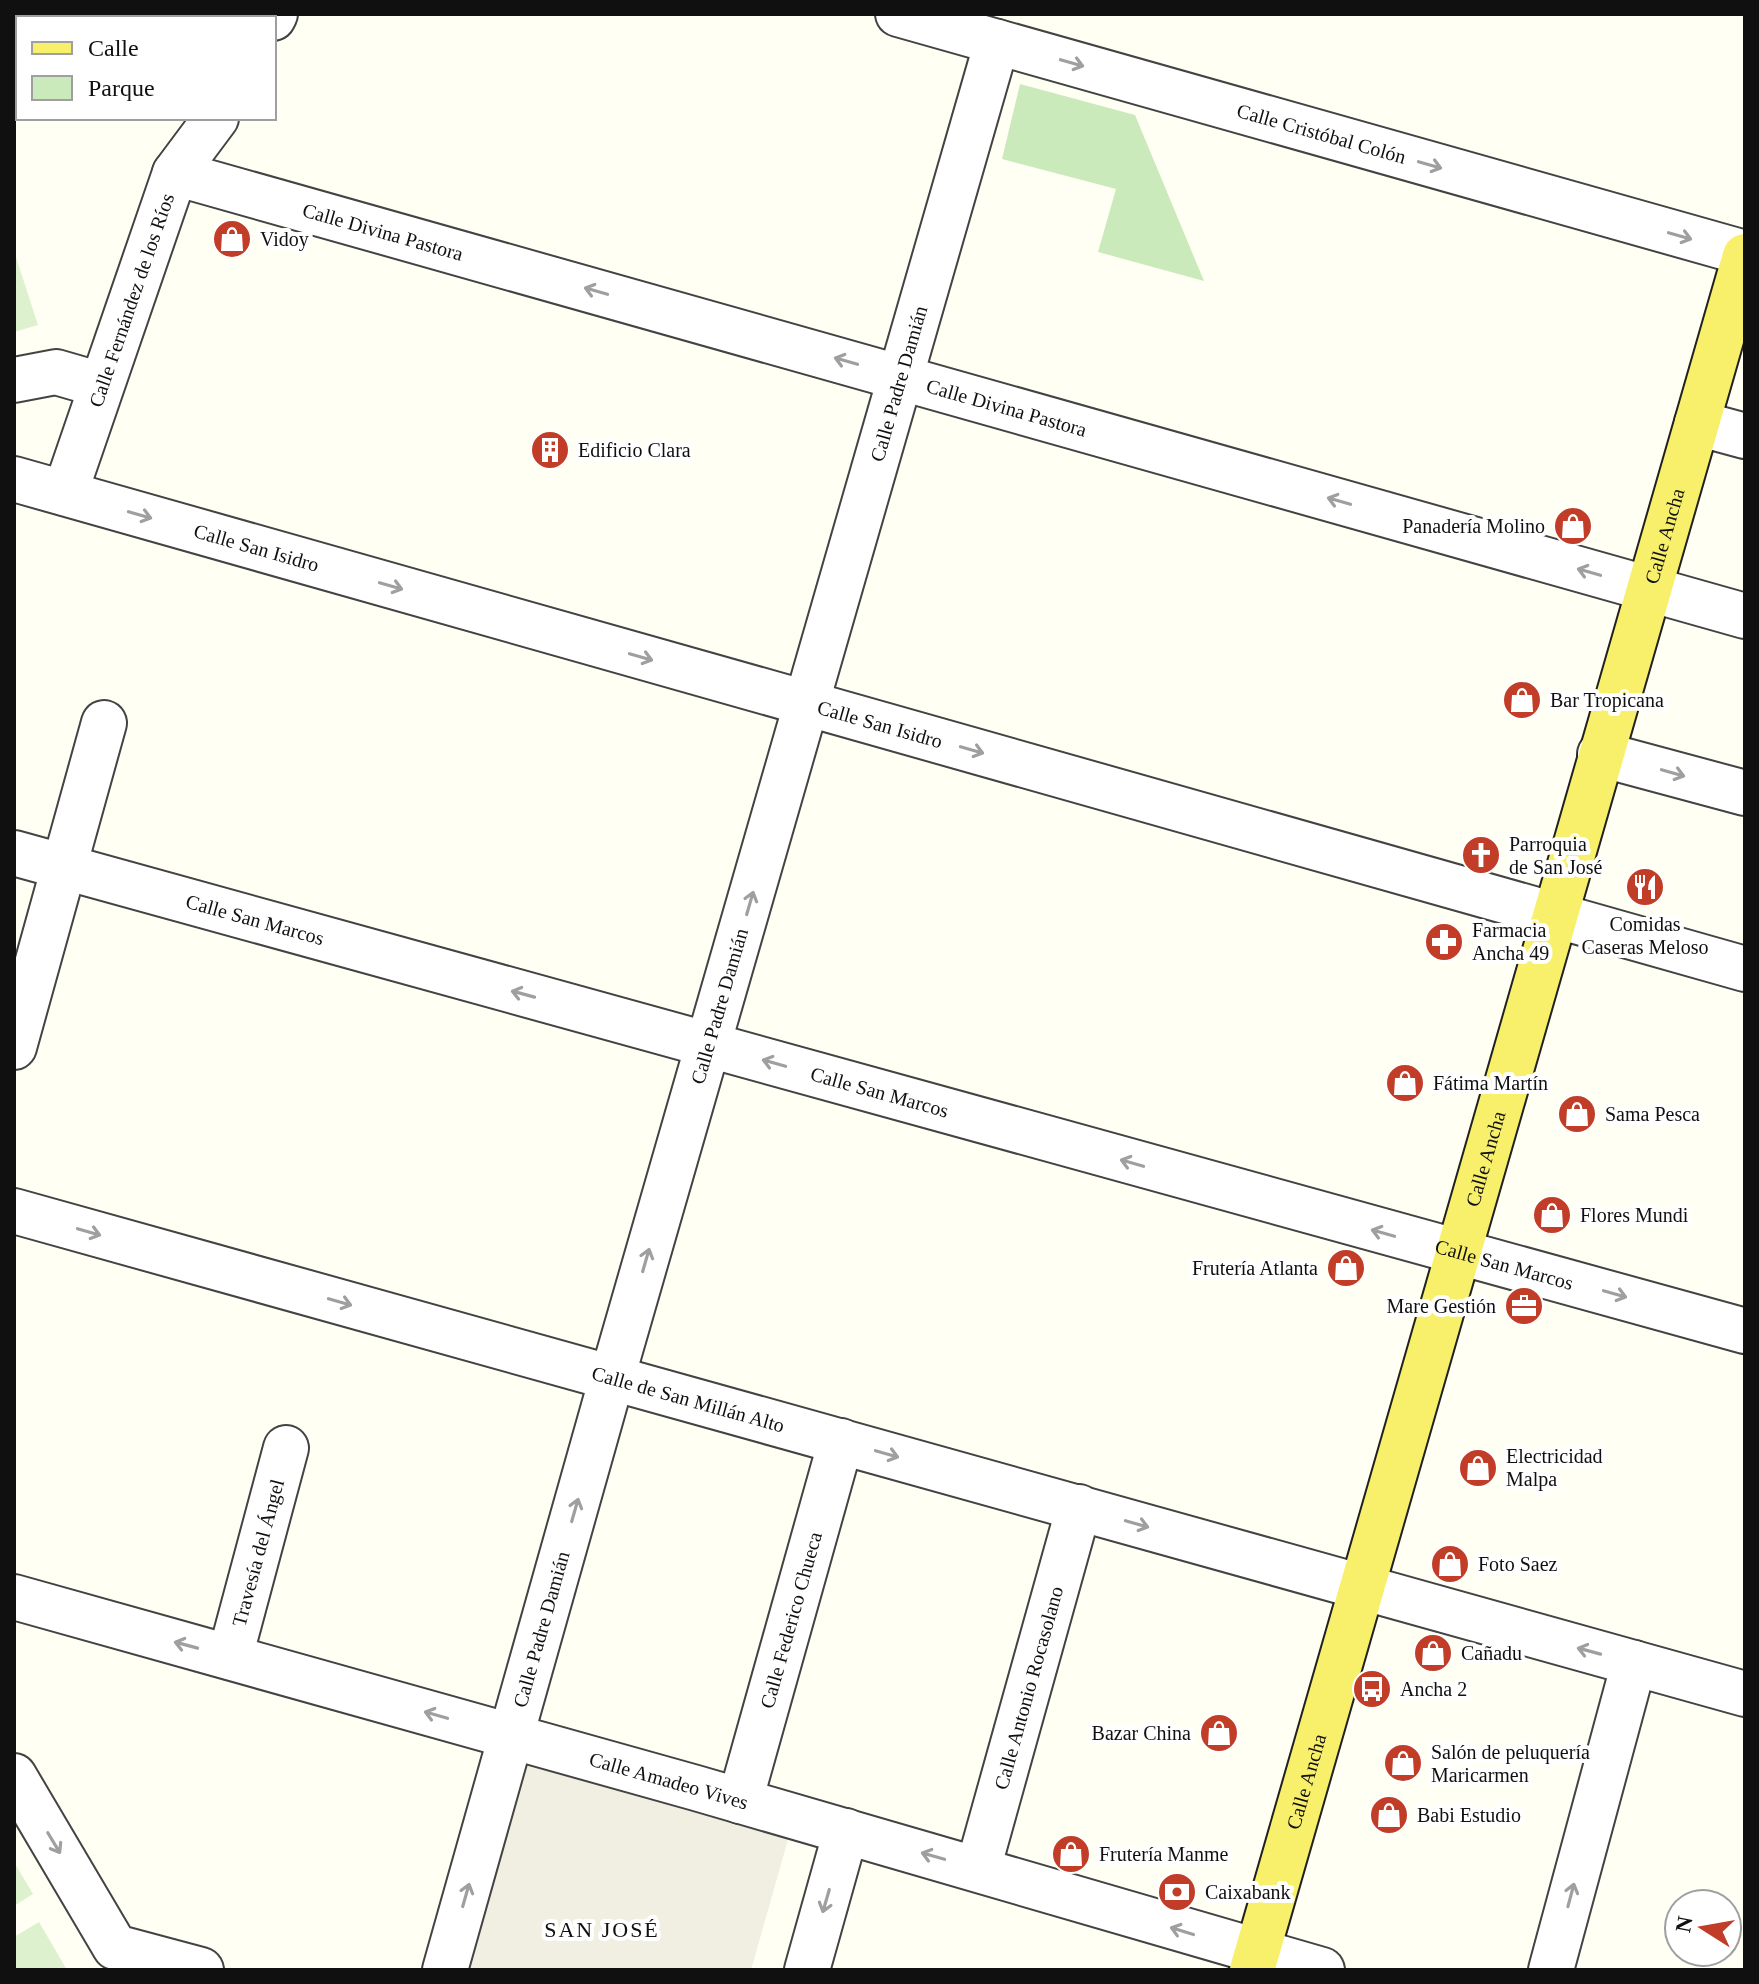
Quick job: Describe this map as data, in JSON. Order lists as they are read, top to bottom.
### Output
{
  "streets": {
    "main road": ["Calle Ancha"],
    "street": [
      "Calle Cristóbal Colón",
      "Calle Divina Pastora",
      "Calle Fernández de los Ríos",
      "Calle Padre Damián",
      "Calle San Isidro",
      "Calle San Marcos",
      "Calle de San Millán Alto",
      "Travesía del Ángel",
      "Calle Federico Chueca",
      "Calle Antonio Rocasolano",
      "Calle Amadeo Vives"
    ]
  },
  "crossings": [
    ["Calle Cristóbal Colón", "Calle Padre Damián"],
    ["Calle Cristóbal Colón", "Calle Ancha"],
    ["Calle Divina Pastora", "Calle Fernández de los Ríos"],
    ["Calle Divina Pastora", "Calle Padre Damián"],
    ["Calle Divina Pastora", "Calle Ancha"],
    ["Calle Fernández de los Ríos", "Calle San Isidro"],
    ["Calle Padre Damián", "Calle San Isidro"],
    ["Calle Padre Damián", "Calle San Marcos"],
    ["Calle Padre Damián", "Calle de San Millán Alto"],
    ["Calle Padre Damián", "Calle Amadeo Vives"],
    ["Calle Ancha", "Calle San Isidro"],
    ["Calle Ancha", "Calle San Marcos"],
    ["Calle Ancha", "Calle de San Millán Alto"],
    ["Calle Ancha", "Calle Amadeo Vives"],
    ["Calle de San Millán Alto", "Calle Federico Chueca"],
    ["Calle de San Millán Alto", "Calle Antonio Rocasolano"],
    ["Travesía del Ángel", "Calle Amadeo Vives"],
    ["Calle Federico Chueca", "Calle Amadeo Vives"],
    ["Calle Antonio Rocasolano", "Calle Amadeo Vives"]
  ],
  "one_way": [
    "Calle Cristóbal Colón",
    "Calle Divina Pastora",
    "Calle Padre Damián",
    "Calle San Isidro",
    "Calle Amadeo Vives"
  ],
  "districts": ["SAN JOSÉ"],
  "places": {
    "shop": [
      "Vidoy",
      "Panadería Molino",
      "Bar Tropicana",
      "Fátima Martín",
      "Sama Pesca",
      "Flores Mundi",
      "Frutería Atlanta",
      "Electricidad Malpa",
      "Foto Saez",
      "Cañadu",
      "Bazar China",
      "Salón de peluquería Maricarmen",
      "Babi Estudio",
      "Frutería Manme"
    ],
    "building": ["Edificio Clara"],
    "church": ["Parroquia de San José"],
    "restaurant": ["Comidas Caseras Meloso"],
    "pharmacy": ["Farmacia Ancha 49"],
    "office": ["Mare Gestión"],
    "bus stop": ["Ancha 2"],
    "bank": ["Caixabank"]
  },
  "legend": ["Calle", "Parque"],
  "north": "left"
}
